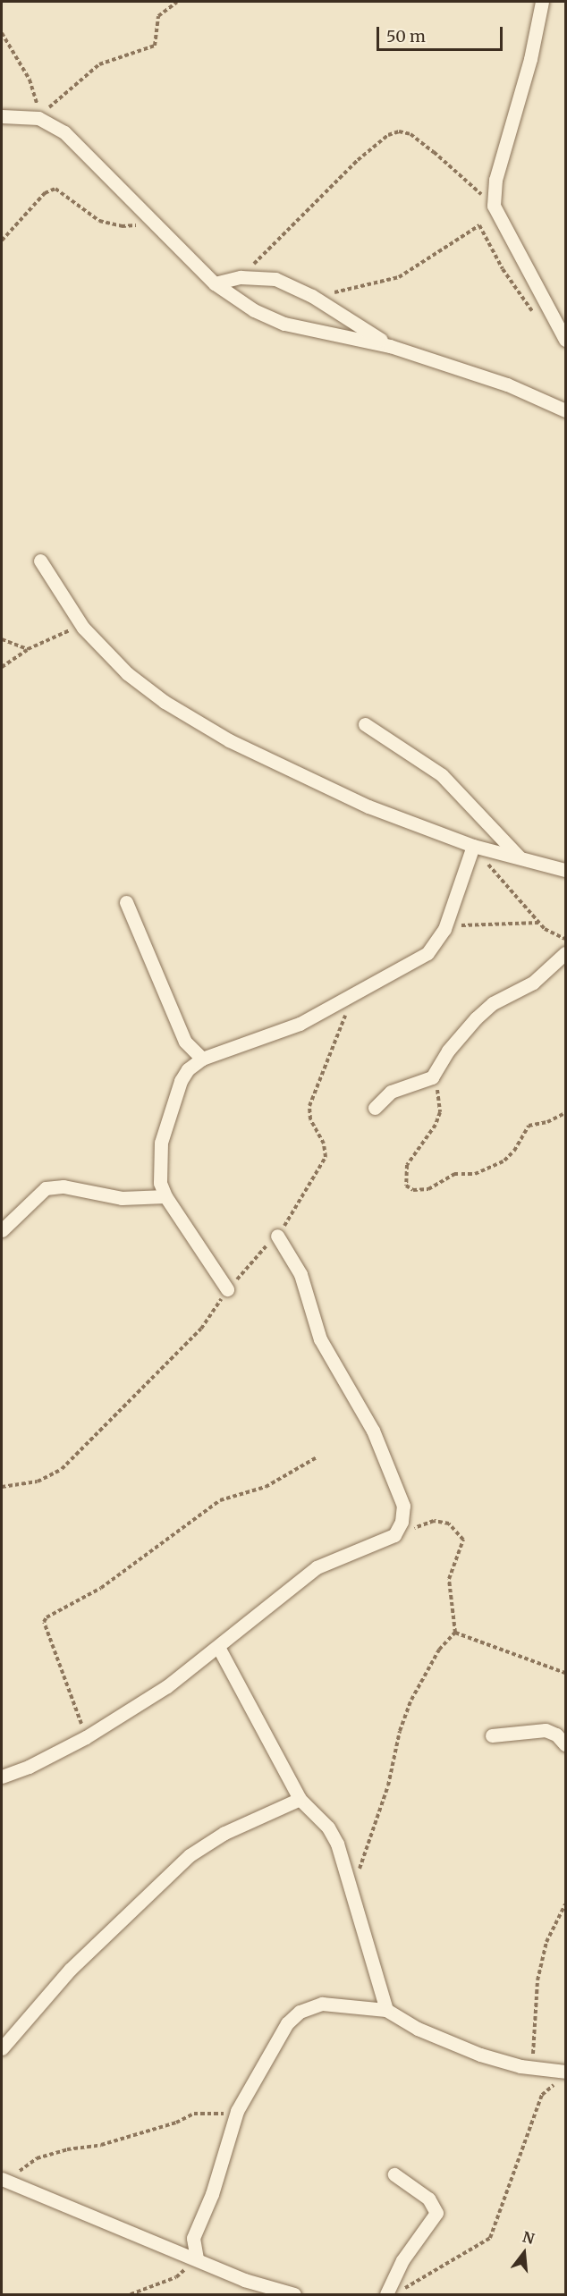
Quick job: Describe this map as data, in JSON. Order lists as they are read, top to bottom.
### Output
{
  "scale_bar": "50 m",
  "north": "top"
}
